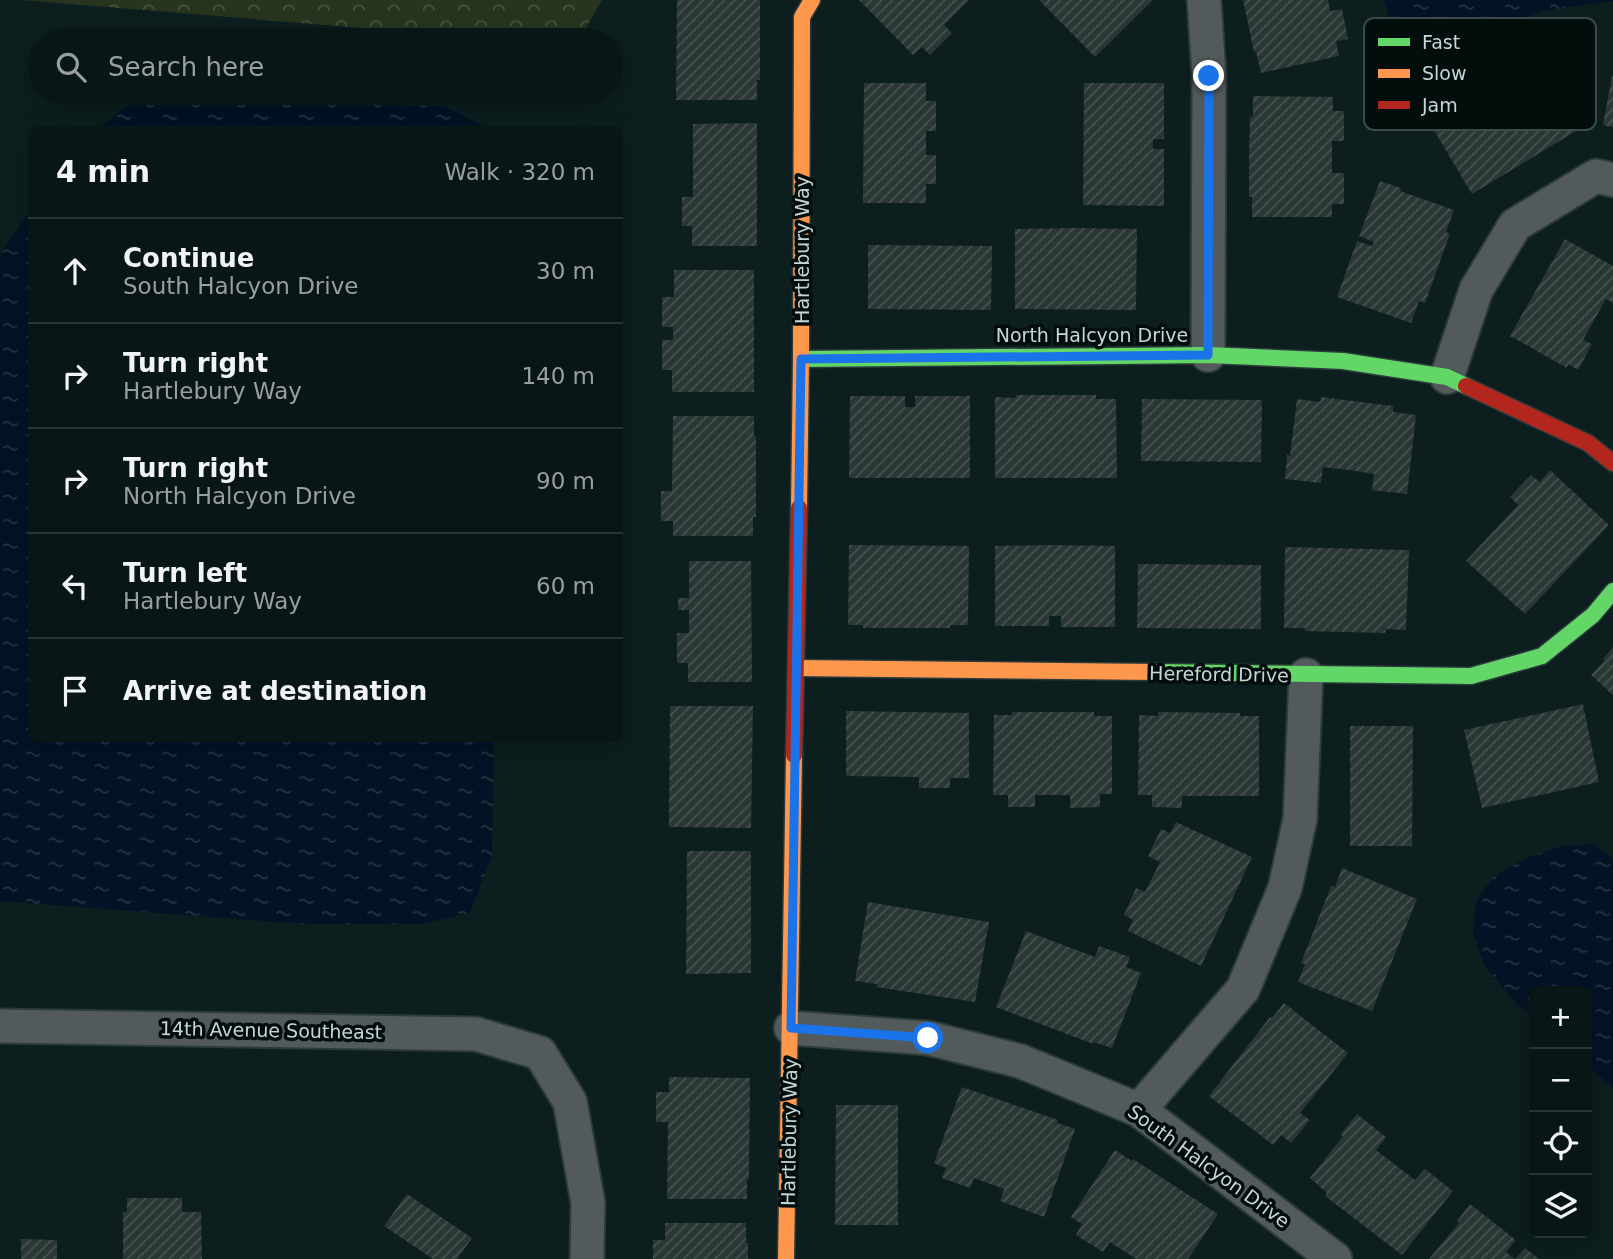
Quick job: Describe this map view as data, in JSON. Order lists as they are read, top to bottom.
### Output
{
  "streets": {
    "street": [
      "Hartlebury Way",
      "North Halcyon Drive",
      "Hereford Drive",
      "14th Avenue Southeast",
      "South Halcyon Drive"
    ]
  },
  "crossings": [
    ["Hartlebury Way", "North Halcyon Drive"],
    ["Hartlebury Way", "Hereford Drive"],
    ["Hartlebury Way", "South Halcyon Drive"]
  ],
  "legend": ["Fast", "Slow", "Jam"],
  "page": {
    "search": "Search here",
    "heading": ["4 min", "Walk · 320 m"],
    "list": [
      ["Continue", "South Halcyon Drive", "30 m"],
      ["Turn right", "Hartlebury Way", "140 m"],
      ["Turn right", "North Halcyon Drive", "90 m"],
      ["Turn left", "Hartlebury Way", "60 m"],
      "Arrive at destination"
    ],
    "map_buttons": ["+", "−"]
  }
}
